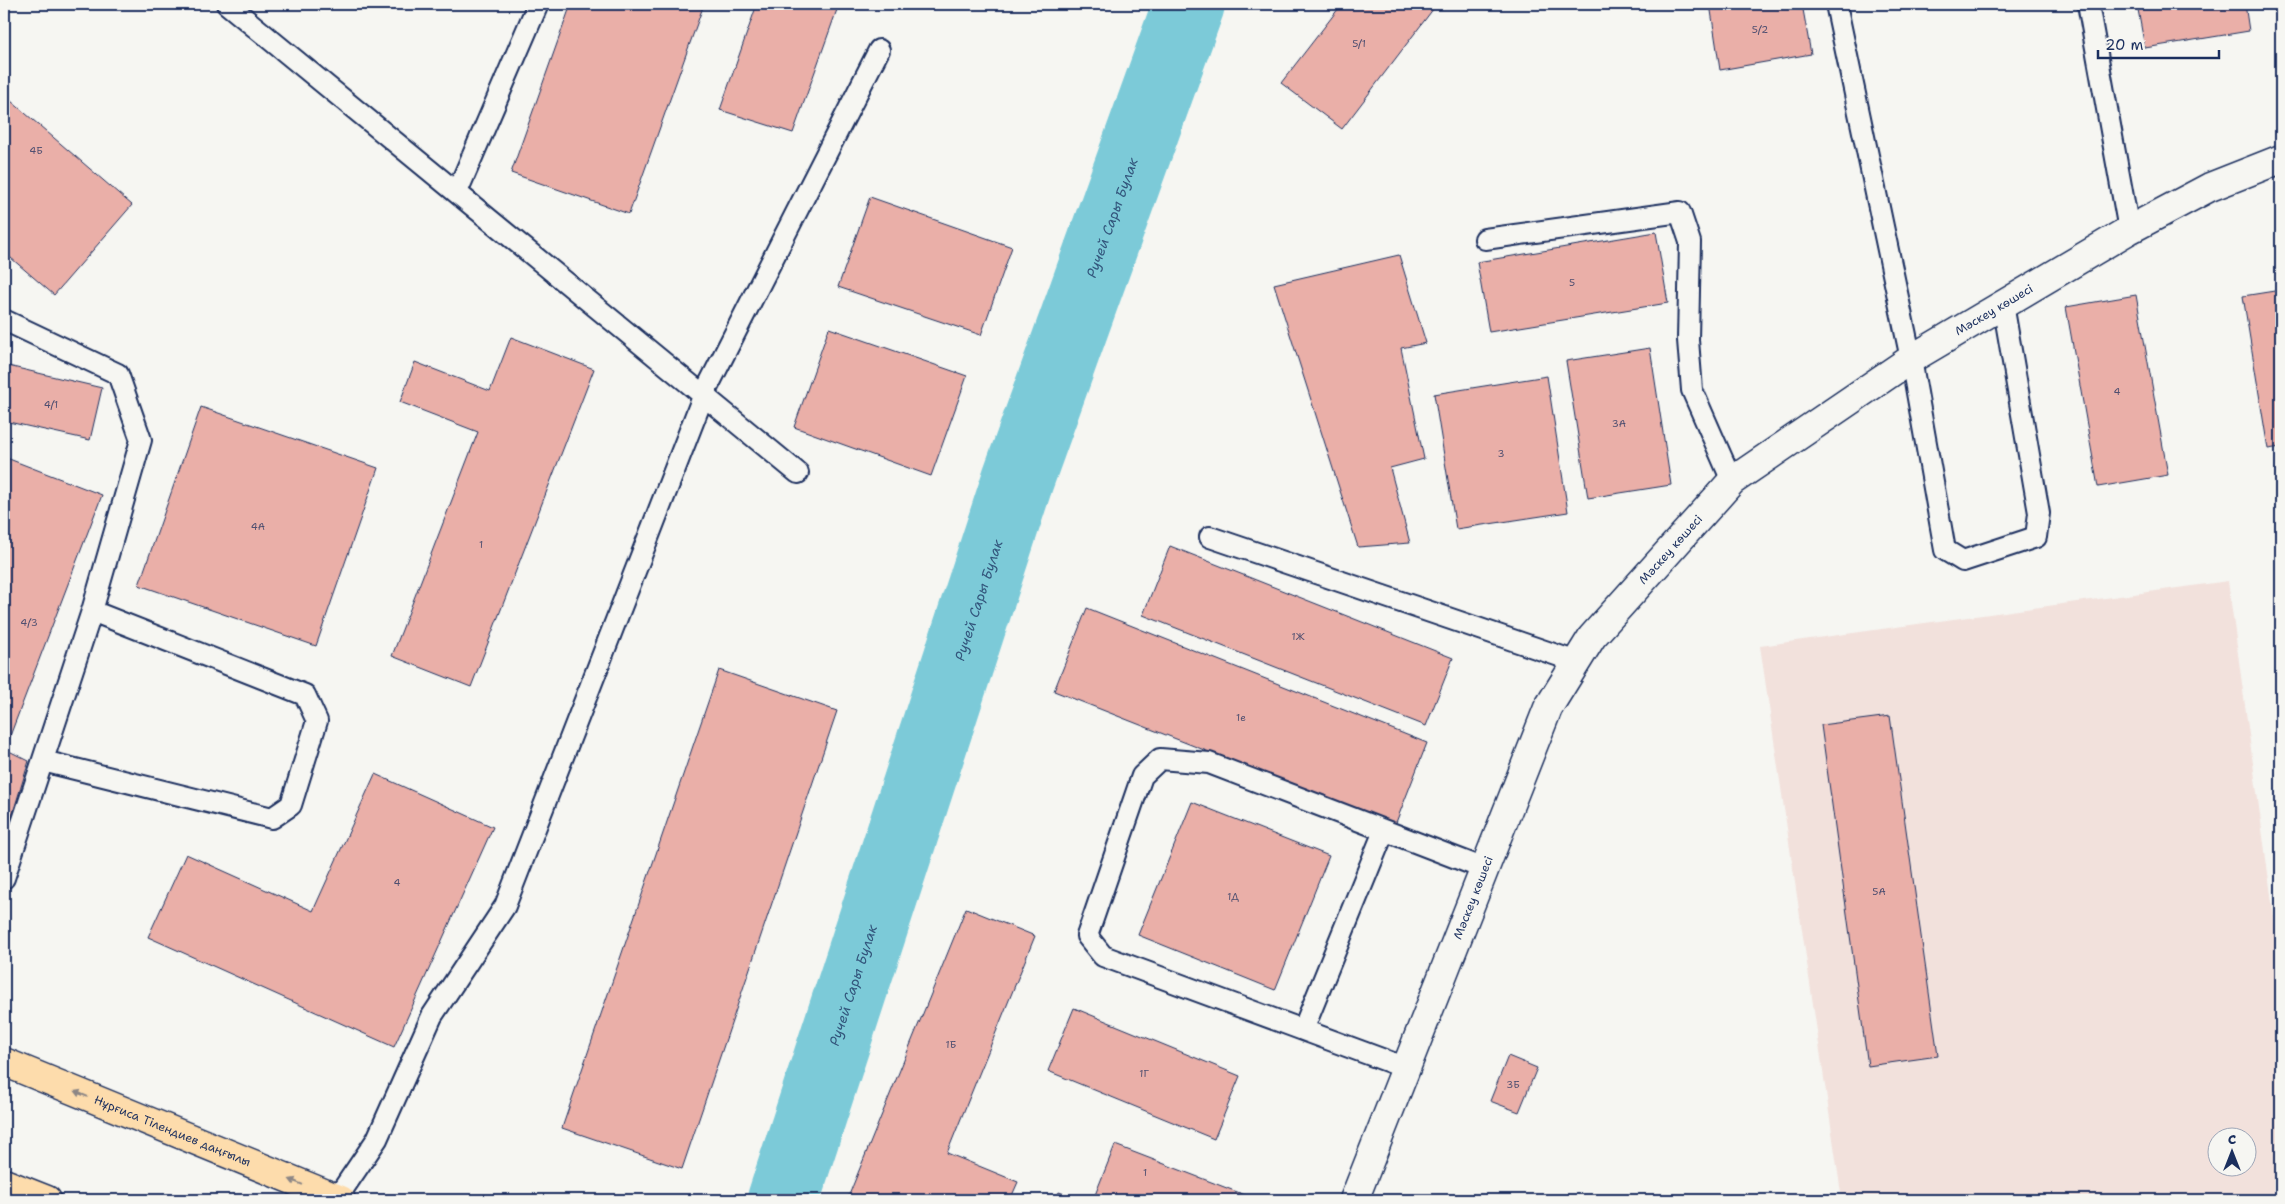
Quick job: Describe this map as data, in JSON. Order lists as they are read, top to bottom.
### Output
{
  "streets": {
    "main road": ["Нұрғиса Тілендиев даңғылы"],
    "street": ["Мәскеу көшесі"]
  },
  "one_way": ["Нұрғиса Тілендиев даңғылы"],
  "water": ["Ручей Сары Булак"],
  "house_numbers": [
    "5/2",
    "5/1",
    "4Б",
    "5",
    "4",
    "4/1",
    "3А",
    "3",
    "4А",
    "1",
    "4/3",
    "1Ж",
    "1е",
    "4",
    "5А",
    "1Д",
    "1Б",
    "1Г",
    "3Б",
    "1"
  ],
  "scale_bar": "20 m",
  "north": "top"
}
